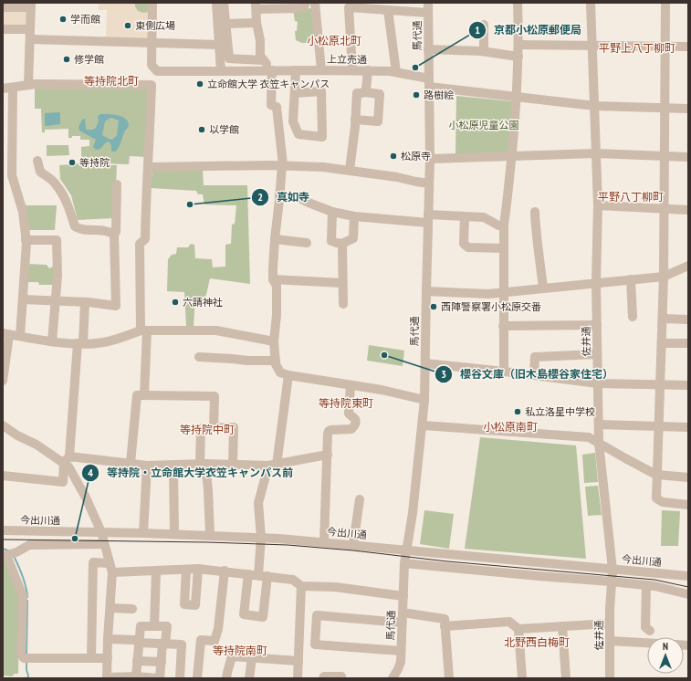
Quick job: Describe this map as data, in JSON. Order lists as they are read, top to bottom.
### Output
{
  "streets": {
    "street": [
      "馬代通",
      "上立売通",
      "佐井通",
      "今出川通"
    ]
  },
  "crossings": [
    ["馬代通", "上立売通"],
    ["馬代通", "今出川通"],
    ["上立売通", "佐井通"],
    ["佐井通", "今出川通"]
  ],
  "districts": [
    "小松原北町",
    "平野上八丁柳町",
    "等持院北町",
    "平野八丁柳町",
    "等持院東町",
    "小松原南町",
    "等持院中町",
    "北野西白梅町",
    "等持院南町"
  ],
  "parks": ["小松原児童公園"],
  "places": [
    "学而館",
    "東側広場",
    "修学館",
    "京都小松原郵便局",
    "立命館大学 衣笠キャンパス",
    "路樹絵",
    "以学館",
    "松原寺",
    "等持院",
    "真如寺",
    "六請神社",
    "西陣警察署小松原交番",
    "櫻谷文庫（旧木島櫻谷家住宅）",
    "私立洛星中学校",
    "等持院・立命館大学衣笠キャンパス前"
  ],
  "north": "top"
}
